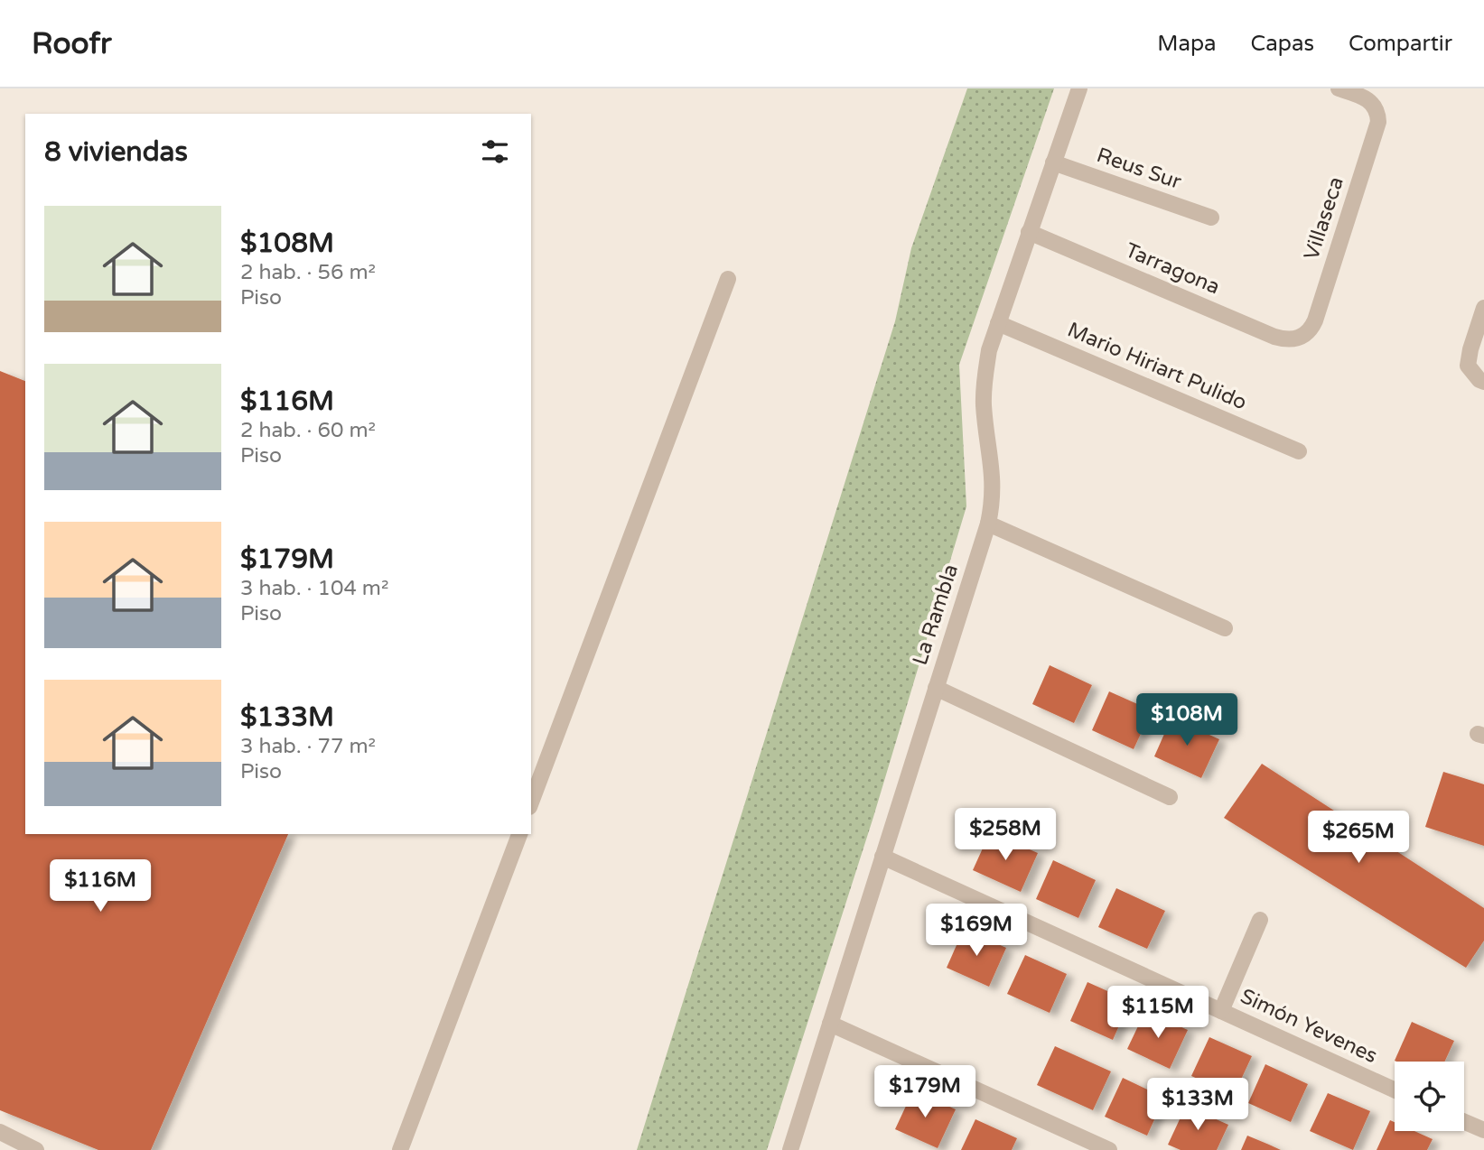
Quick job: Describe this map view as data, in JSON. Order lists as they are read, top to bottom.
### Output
{
  "streets": {
    "street": [
      "Reus Sur",
      "Villaseca",
      "Tarragona",
      "Mario Hiriart Pulido",
      "La Rambla",
      "Simón Yevenes"
    ]
  },
  "crossings": [
    ["Reus Sur", "La Rambla"],
    ["Villaseca", "Tarragona"],
    ["Tarragona", "La Rambla"],
    ["Mario Hiriart Pulido", "La Rambla"],
    ["La Rambla", "Simón Yevenes"]
  ],
  "page": {
    "header": "Roofr",
    "nav": ["Mapa", "Capas", "Compartir"],
    "heading": "8 viviendas",
    "list": [
      {
        "name": "$108M",
        "note": "2 hab. · 56 m² · Piso"
      },
      {
        "name": "$116M",
        "note": "2 hab. · 60 m² · Piso"
      },
      {
        "name": "$179M",
        "note": "3 hab. · 104 m² · Piso"
      },
      {
        "name": "$133M",
        "note": "3 hab. · 77 m² · Piso"
      }
    ],
    "price": [
      "$108M",
      "$258M",
      "$265M",
      "$116M",
      "$169M",
      "$115M",
      "$179M",
      "$133M"
    ]
  }
}
